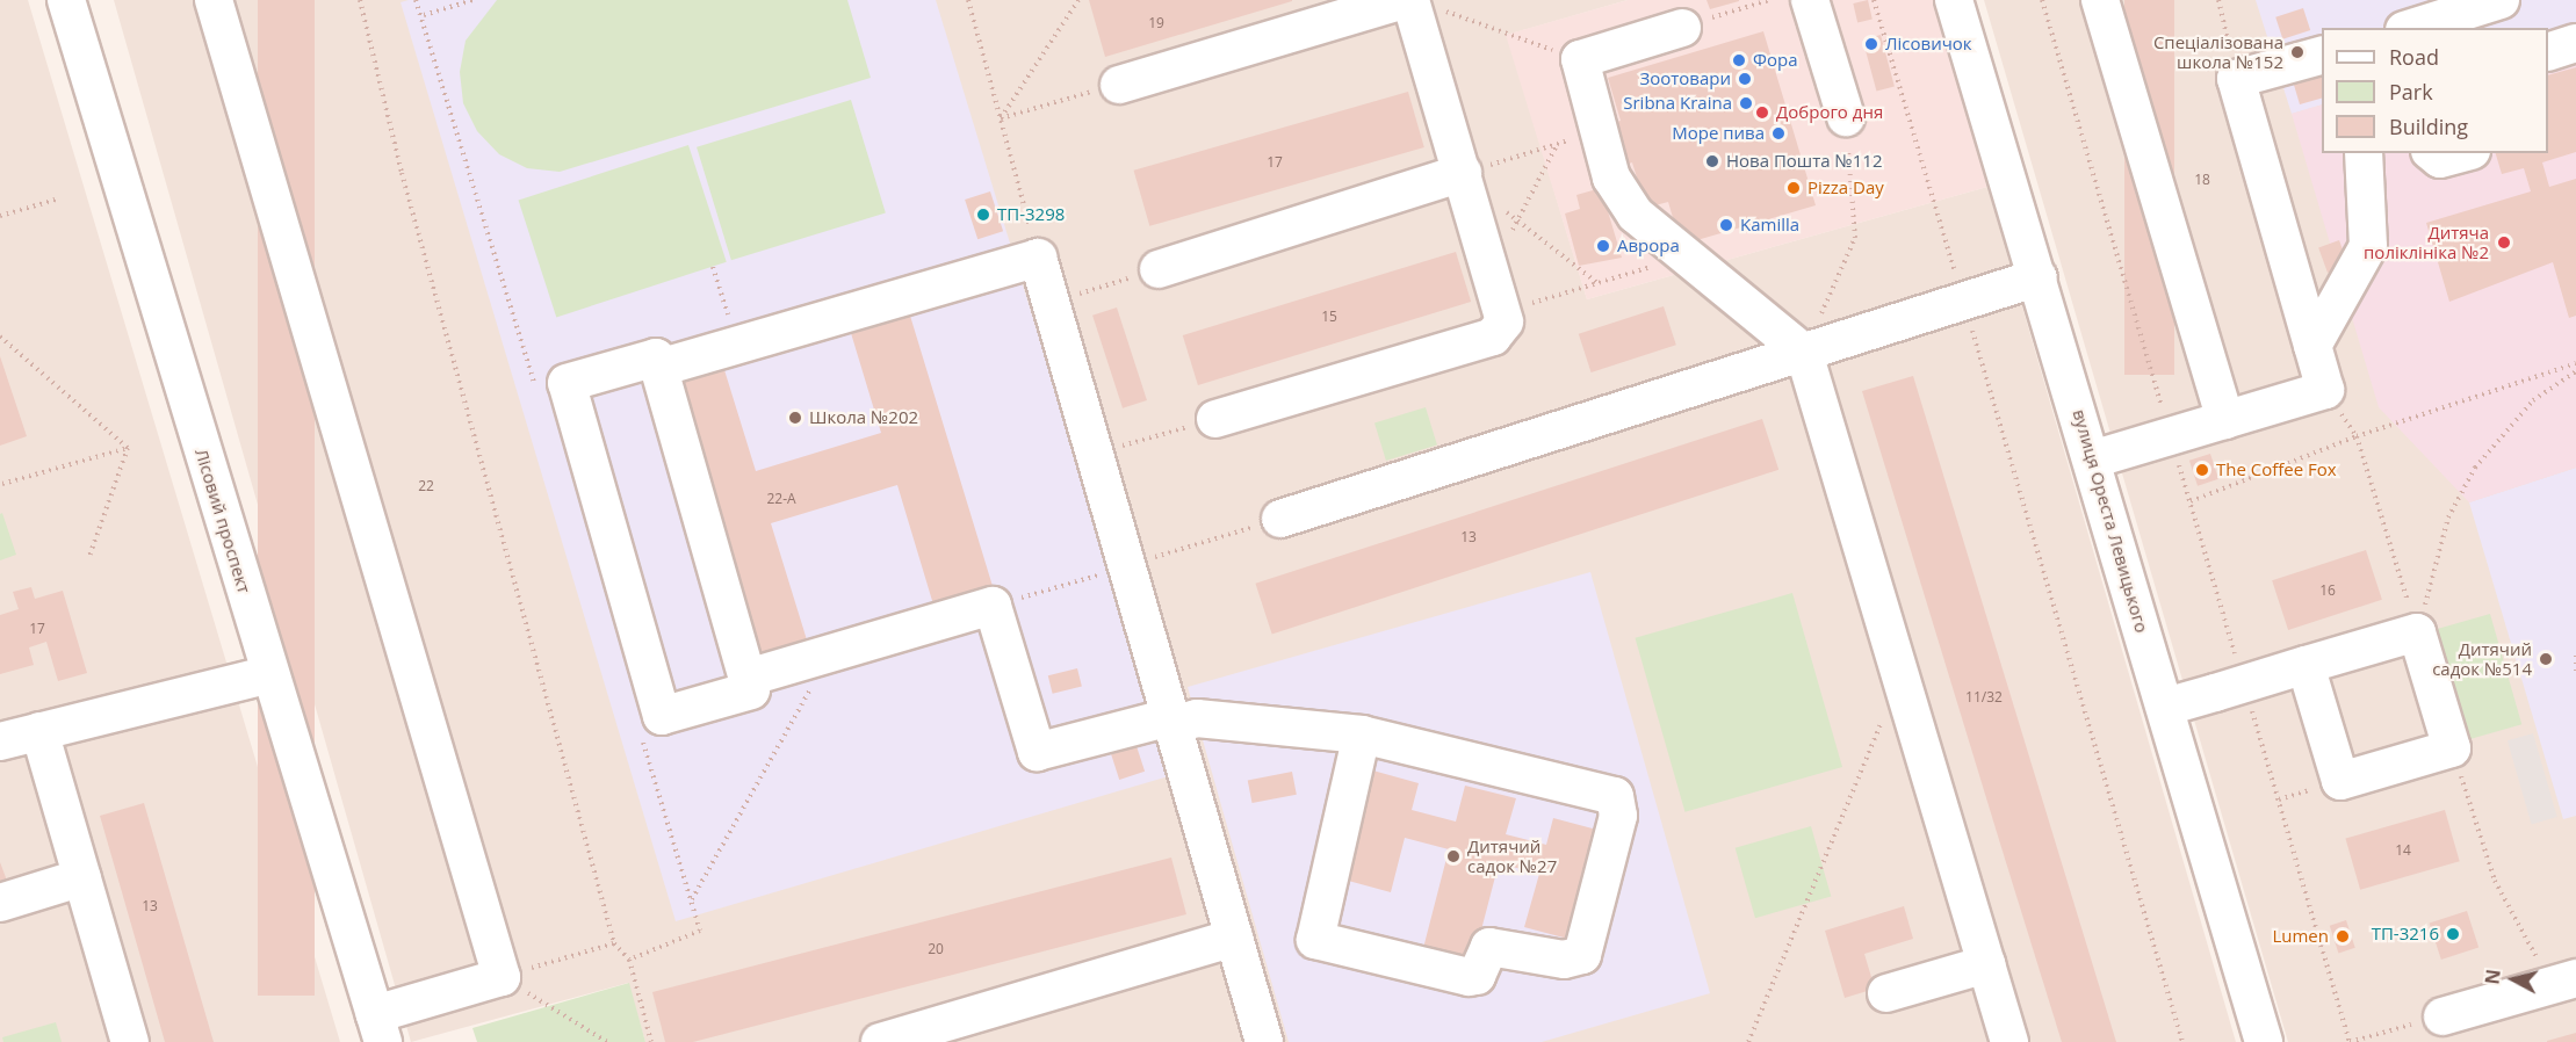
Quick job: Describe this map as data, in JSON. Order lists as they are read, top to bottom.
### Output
{
  "streets": {
    "street": ["Лісовий проспект", "вулиця Ореста Левицького"]
  },
  "places": [
    "Лісовичок",
    "Спеціалізована школа №152",
    "Фора",
    "Зоотовари",
    "Sribna Kraina",
    "Доброго дня",
    "Море пива",
    "Нова Пошта №112",
    "Pizza Day",
    "ТП-3298",
    "Kamilla",
    "Дитяча поліклініка №2",
    "Аврора",
    "Школа №202",
    "The Coffee Fox",
    "Дитячий садок №514",
    "Дитячий садок №27",
    "ТП-3216",
    "Lumen"
  ],
  "house_numbers": [
    "19",
    "17",
    "18",
    "15",
    "22",
    "22-А",
    "13",
    "16",
    "17",
    "11/32",
    "14",
    "13",
    "20"
  ],
  "legend": ["Road", "Park", "Building"],
  "north": "left"
}
